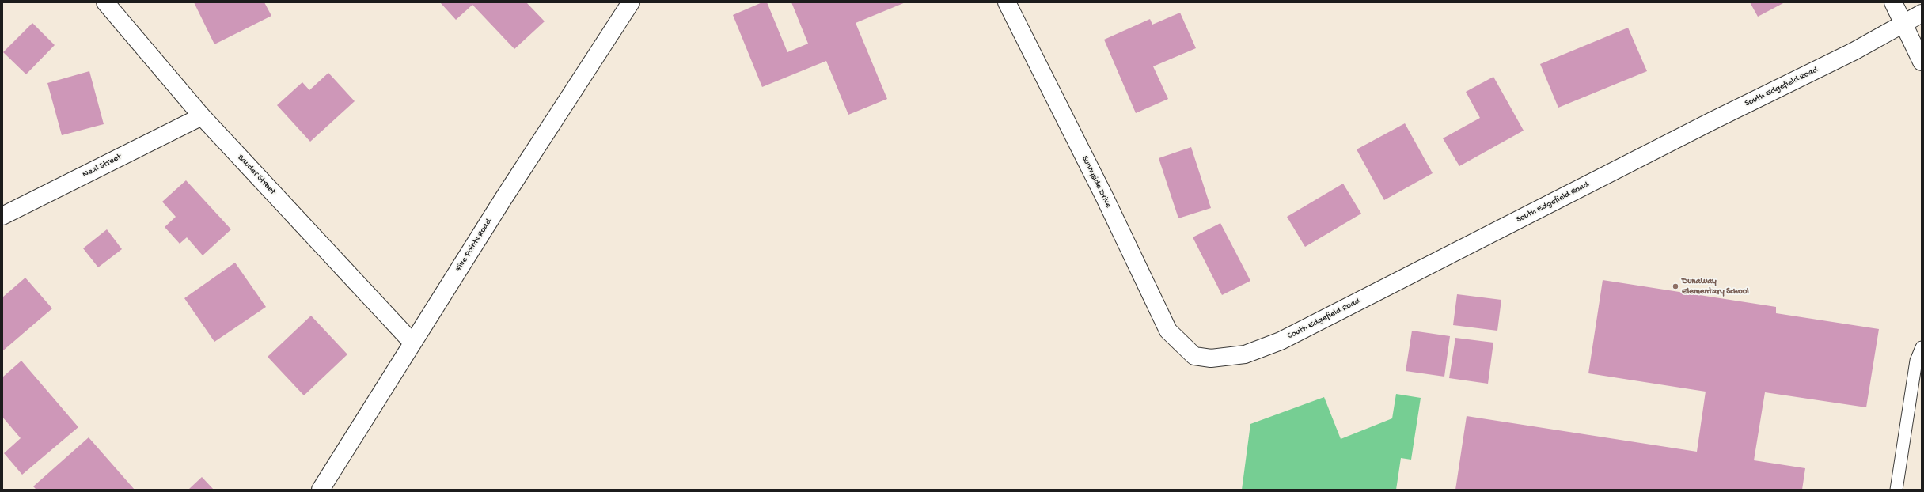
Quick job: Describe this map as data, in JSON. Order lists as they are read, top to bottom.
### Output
{
  "streets": {
    "street": [
      "South Edgefield Road",
      "Neal Street",
      "Bauder Street",
      "Sunnyside Drive",
      "Five Points Road"
    ]
  },
  "crossings": [
    ["South Edgefield Road", "Sunnyside Drive"],
    ["Neal Street", "Bauder Street"],
    ["Bauder Street", "Five Points Road"]
  ],
  "places": ["Dunaway Elementary School"]
}
